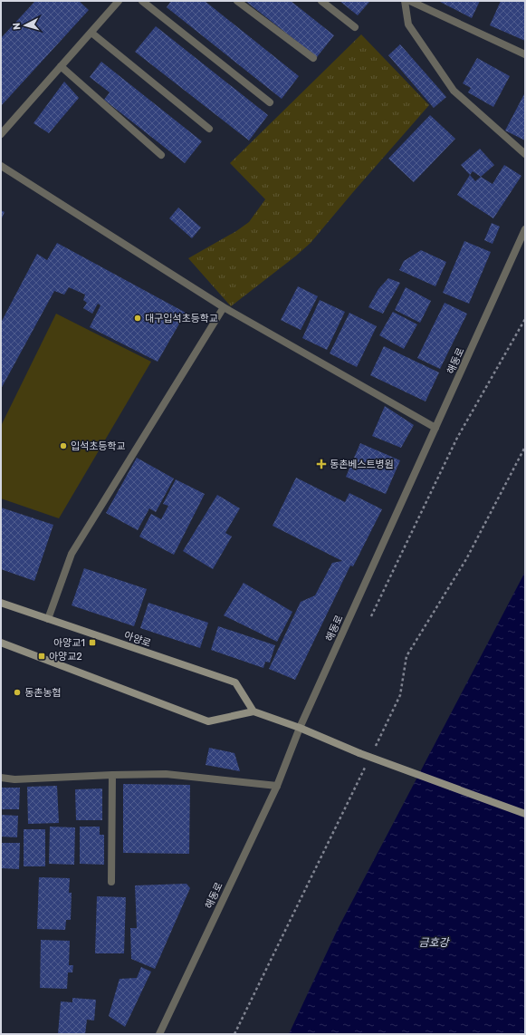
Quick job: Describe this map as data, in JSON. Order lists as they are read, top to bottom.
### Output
{
  "streets": {
    "main road": ["아양로"],
    "street": ["해동로"]
  },
  "water": ["금호강"],
  "places": {
    "other": ["대구입석초등학교", "입석초등학교", "동촌농협"],
    "health": ["동촌베스트병원"],
    "transit": ["아양교1", "아양교2"]
  },
  "north": "left"
}
